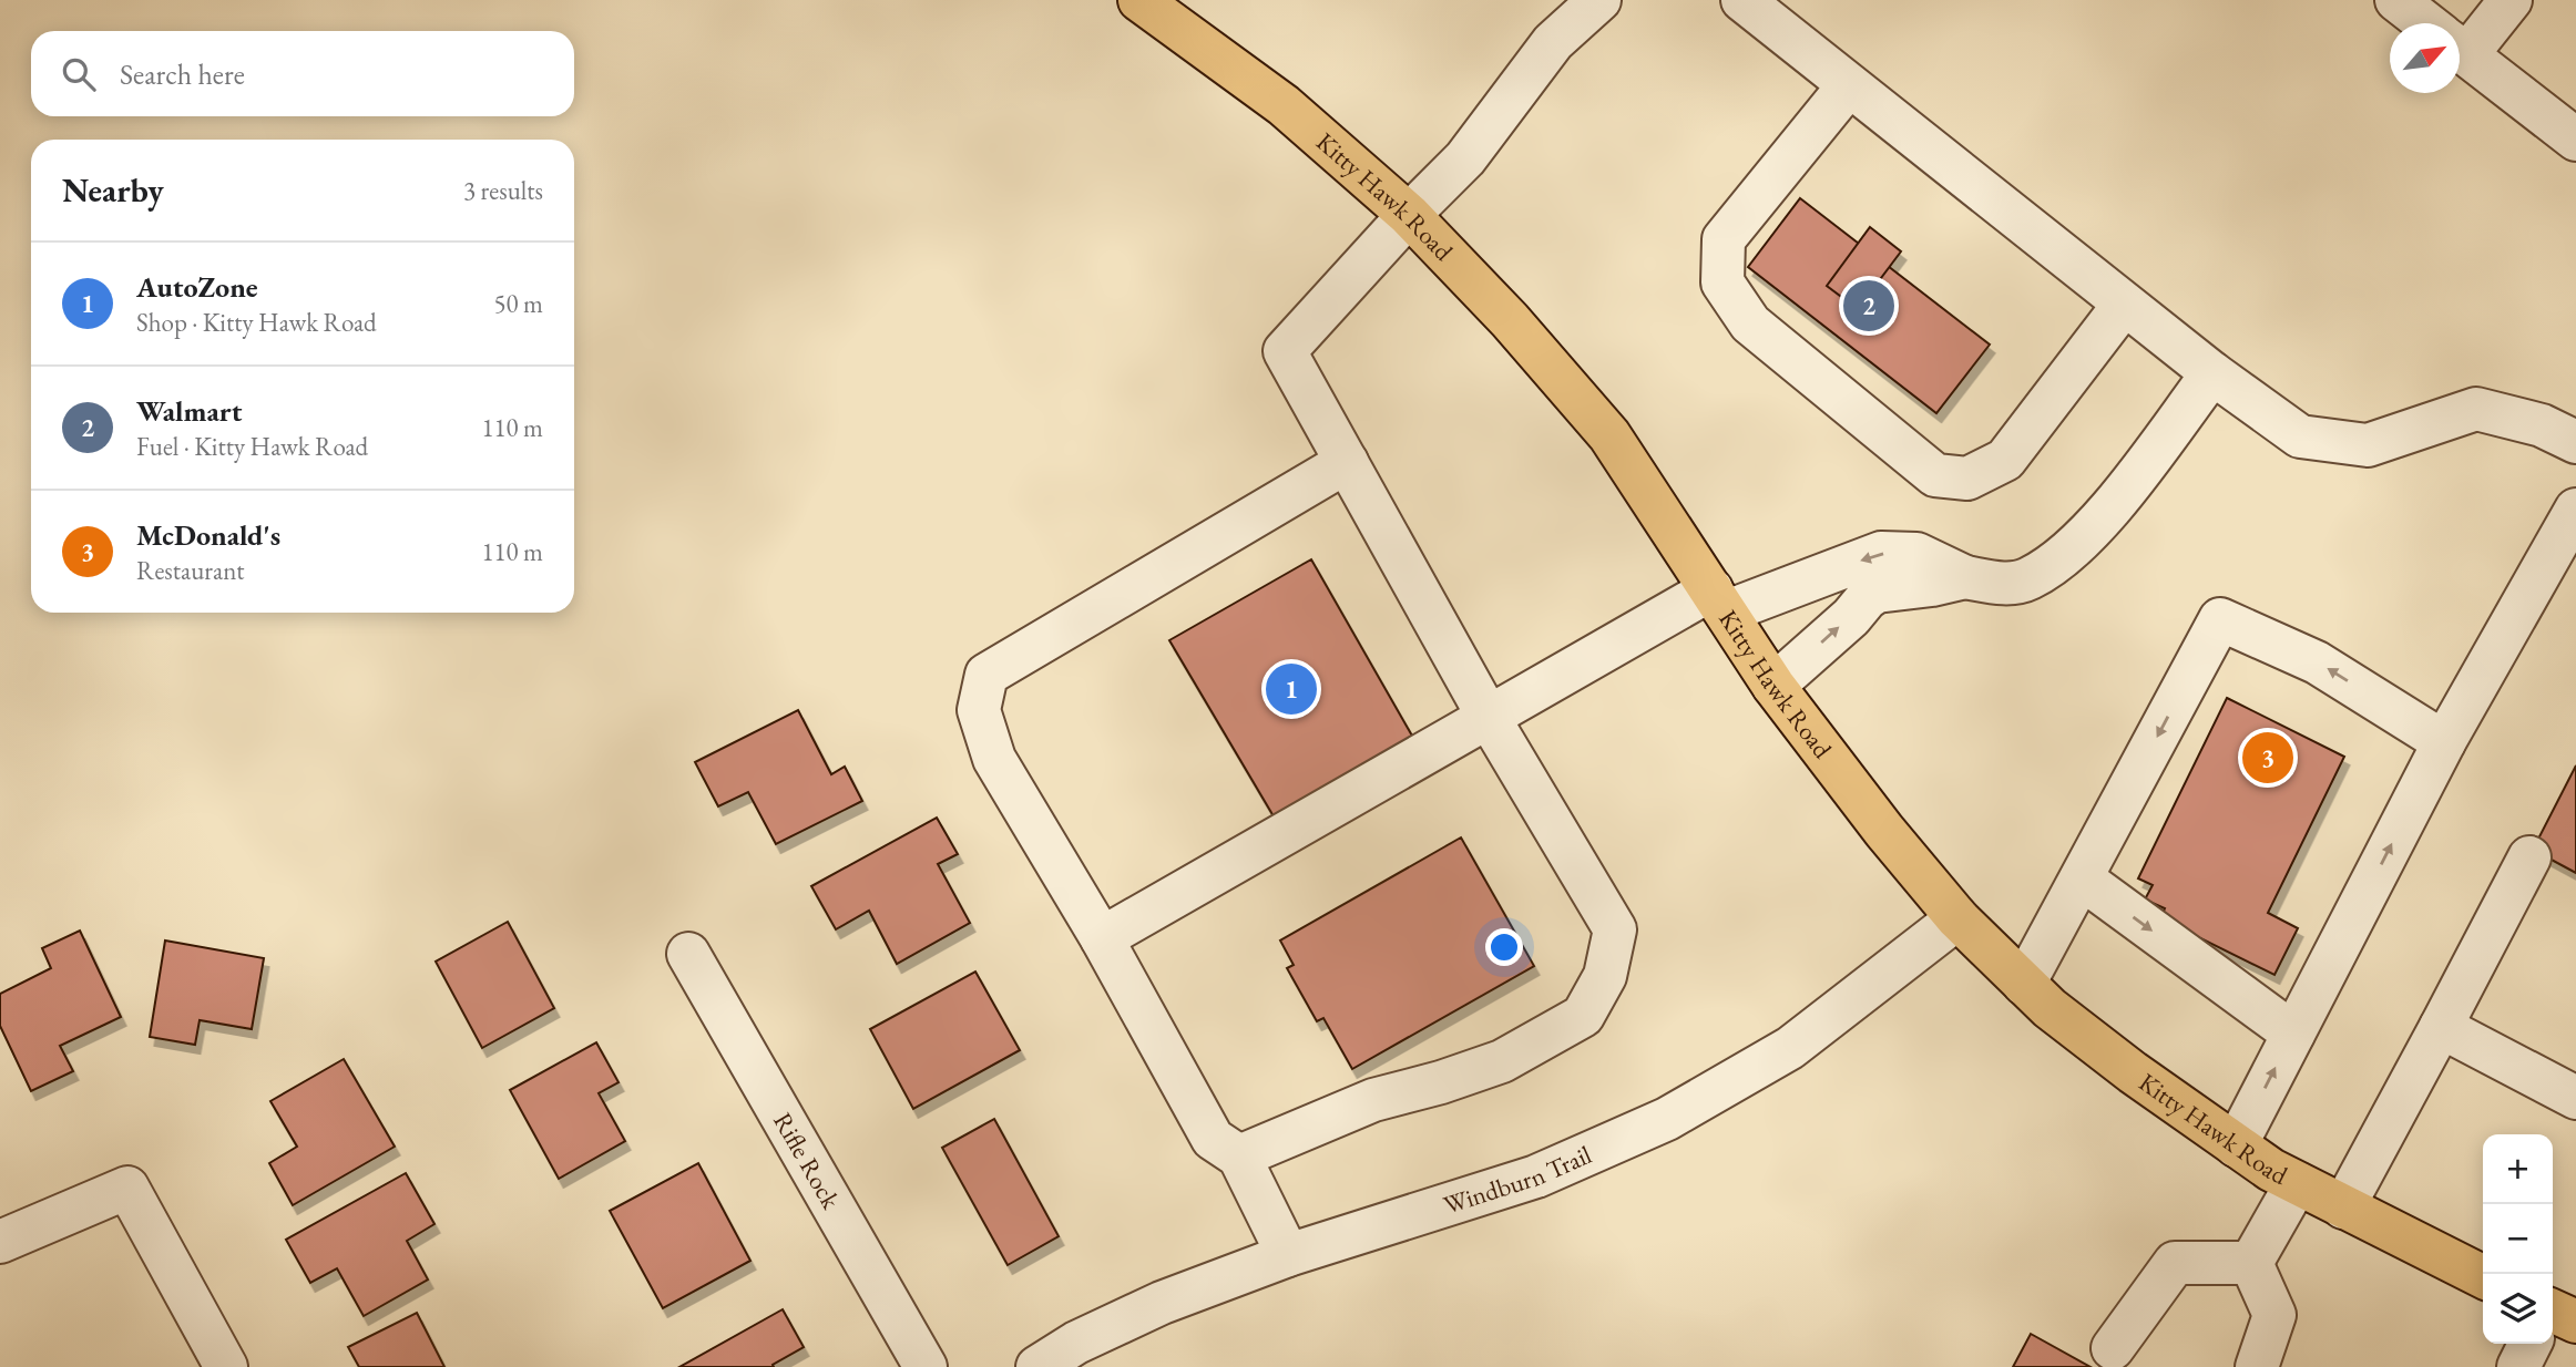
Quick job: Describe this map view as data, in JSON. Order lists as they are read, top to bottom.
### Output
{
  "streets": {
    "main road": ["Kitty Hawk Road"],
    "street": ["Rifle Rock", "Windburn Trail"]
  },
  "crossings": [
    ["Kitty Hawk Road", "Windburn Trail"]
  ],
  "north": "top right",
  "page": {
    "search": "Search here",
    "heading": ["Nearby", "3 results"],
    "list": [
      {
        "mark": "1",
        "name": "AutoZone",
        "note": "Shop · Kitty Hawk Road",
        "value": "50 m"
      },
      {
        "mark": "2",
        "name": "Walmart",
        "note": "Fuel · Kitty Hawk Road",
        "value": "110 m"
      },
      {
        "mark": "3",
        "name": "McDonald's",
        "note": "Restaurant",
        "value": "110 m"
      }
    ],
    "pins": ["2", "1", "3"],
    "map_buttons": ["+", "−"]
  }
}
